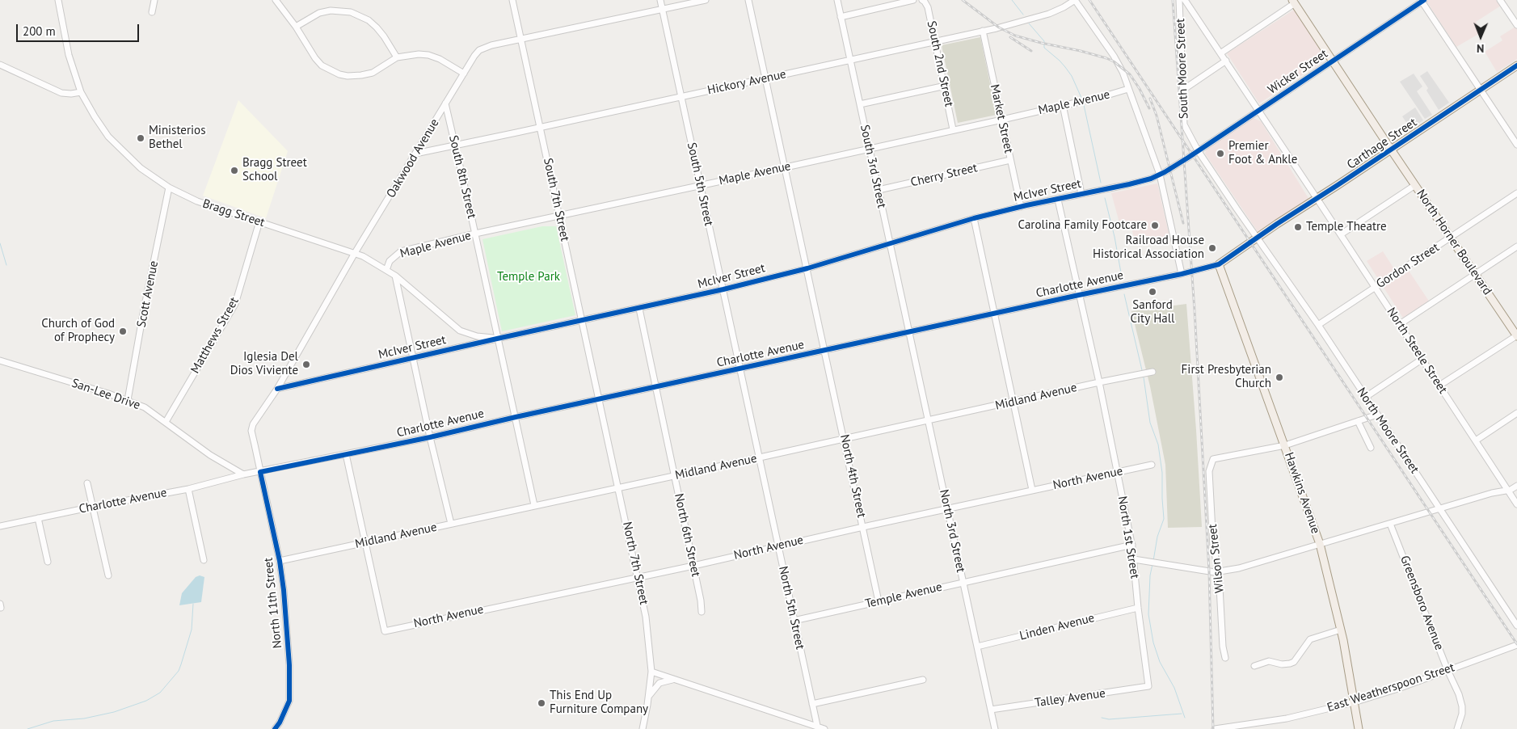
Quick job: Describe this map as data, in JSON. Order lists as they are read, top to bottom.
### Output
{
  "streets": {
    "main road": [
      "Carthage Street",
      "North Horner Boulevard",
      "Charlotte Avenue",
      "Hawkins Avenue"
    ],
    "street": [
      "South 2nd Street",
      "South Moore Street",
      "Wicker Street",
      "Hickory Avenue",
      "Maple Avenue",
      "Market Street",
      "Oakwood Avenue",
      "South 3rd Street",
      "Cherry Street",
      "South 8th Street",
      "South 5th Street",
      "McIver Street",
      "South 7th Street",
      "Bragg Street",
      "Gordon Street",
      "Scott Avenue",
      "Matthews Street",
      "North Steele Street",
      "San-Lee Drive",
      "Midland Avenue",
      "North Moore Street",
      "North 4th Street",
      "North Avenue",
      "North 3rd Street",
      "North 6th Street",
      "North 1st Street",
      "Wilson Street",
      "North 7th Street",
      "Temple Avenue",
      "North 11th Street",
      "Greensboro Avenue",
      "North 5th Street",
      "Linden Avenue",
      "East Weatherspoon Street",
      "Talley Avenue"
    ]
  },
  "crossings": [
    ["South 2nd Street", "Hickory Avenue"],
    ["South 2nd Street", "Maple Avenue"],
    ["South Moore Street", "Wicker Street"],
    ["South Moore Street", "Carthage Street"],
    ["South Moore Street", "Charlotte Avenue"],
    ["South Moore Street", "North Moore Street"],
    ["Wicker Street", "McIver Street"],
    ["Wicker Street", "North Horner Boulevard"],
    ["Wicker Street", "North Steele Street"],
    ["Hickory Avenue", "Market Street"],
    ["Hickory Avenue", "Oakwood Avenue"],
    ["Hickory Avenue", "South 3rd Street"],
    ["Hickory Avenue", "South 8th Street"],
    ["Hickory Avenue", "South 5th Street"],
    ["Hickory Avenue", "South 7th Street"],
    ["Hickory Avenue", "North 4th Street"],
    ["Maple Avenue", "Market Street"],
    ["Maple Avenue", "South 3rd Street"],
    ["Maple Avenue", "South 8th Street"],
    ["Maple Avenue", "South 5th Street"],
    ["Maple Avenue", "South 7th Street"],
    ["Maple Avenue", "Bragg Street"],
    ["Maple Avenue", "North 4th Street"],
    ["Market Street", "Cherry Street"],
    ["Market Street", "McIver Street"],
    ["Carthage Street", "North Horner Boulevard"],
    ["Carthage Street", "Charlotte Avenue"],
    ["Carthage Street", "North Steele Street"],
    ["Carthage Street", "North Moore Street"],
    ["Oakwood Avenue", "South 8th Street"],
    ["Oakwood Avenue", "South 5th Street"],
    ["Oakwood Avenue", "McIver Street"],
    ["Oakwood Avenue", "South 7th Street"],
    ["Oakwood Avenue", "Bragg Street"],
    ["Oakwood Avenue", "Charlotte Avenue"],
    ["Oakwood Avenue", "North 11th Street"],
    ["South 3rd Street", "Cherry Street"],
    ["South 3rd Street", "McIver Street"],
    ["South 3rd Street", "Charlotte Avenue"],
    ["South 3rd Street", "North 3rd Street"],
    ["South 8th Street", "McIver Street"],
    ["South 8th Street", "Bragg Street"],
    ["South 8th Street", "Charlotte Avenue"],
    ["South 8th Street", "Midland Avenue"],
    ["South 5th Street", "McIver Street"],
    ["South 5th Street", "Charlotte Avenue"],
    ["South 5th Street", "North 5th Street"],
    ["McIver Street", "South 7th Street"],
    ["McIver Street", "Bragg Street"],
    ["McIver Street", "North 4th Street"],
    ["McIver Street", "North 6th Street"],
    ["McIver Street", "North 1st Street"],
    ["South 7th Street", "Charlotte Avenue"],
    ["South 7th Street", "North 7th Street"],
    ["Bragg Street", "Scott Avenue"],
    ["Bragg Street", "Matthews Street"],
    ["North Horner Boulevard", "Gordon Street"],
    ["Gordon Street", "North Steele Street"],
    ["Gordon Street", "North Moore Street"],
    ["Charlotte Avenue", "San-Lee Drive"],
    ["Charlotte Avenue", "North Moore Street"],
    ["Charlotte Avenue", "North 4th Street"],
    ["Charlotte Avenue", "Hawkins Avenue"],
    ["Charlotte Avenue", "North 3rd Street"],
    ["Charlotte Avenue", "North 6th Street"],
    ["Charlotte Avenue", "North 1st Street"],
    ["Charlotte Avenue", "North 7th Street"],
    ["Charlotte Avenue", "North 11th Street"],
    ["Charlotte Avenue", "North 5th Street"],
    ["Scott Avenue", "San-Lee Drive"],
    ["Matthews Street", "San-Lee Drive"],
    ["Midland Avenue", "North 4th Street"],
    ["Midland Avenue", "North Avenue"],
    ["Midland Avenue", "North 3rd Street"],
    ["Midland Avenue", "North 6th Street"],
    ["Midland Avenue", "North 1st Street"],
    ["Midland Avenue", "North 7th Street"],
    ["Midland Avenue", "North 11th Street"],
    ["Midland Avenue", "North 5th Street"],
    ["North 4th Street", "North Avenue"],
    ["North 4th Street", "Temple Avenue"],
    ["North Avenue", "North 3rd Street"],
    ["North Avenue", "North 6th Street"],
    ["North Avenue", "North 1st Street"],
    ["North Avenue", "North 7th Street"],
    ["North Avenue", "North 5th Street"],
    ["Hawkins Avenue", "Wilson Street"],
    ["Hawkins Avenue", "East Weatherspoon Street"],
    ["North 3rd Street", "Temple Avenue"],
    ["North 3rd Street", "Linden Avenue"],
    ["North 3rd Street", "Talley Avenue"],
    ["North 1st Street", "Temple Avenue"],
    ["North 1st Street", "Linden Avenue"],
    ["North 1st Street", "Talley Avenue"],
    ["Temple Avenue", "North 5th Street"],
    ["Greensboro Avenue", "East Weatherspoon Street"]
  ],
  "parks": ["Temple Park"],
  "places": [
    "Ministerios Bethel",
    "Premier Foot & Ankle",
    "Bragg Street School",
    "Carolina Family Footcare",
    "Temple Theatre",
    "Railroad House Historical Association",
    "Sanford City Hall",
    "Church of God of Prophecy",
    "Iglesia Del Dios Viviente",
    "First Presbyterian Church",
    "This End Up Furniture Company"
  ],
  "scale_bar": "200 m",
  "north": "bottom"
}
